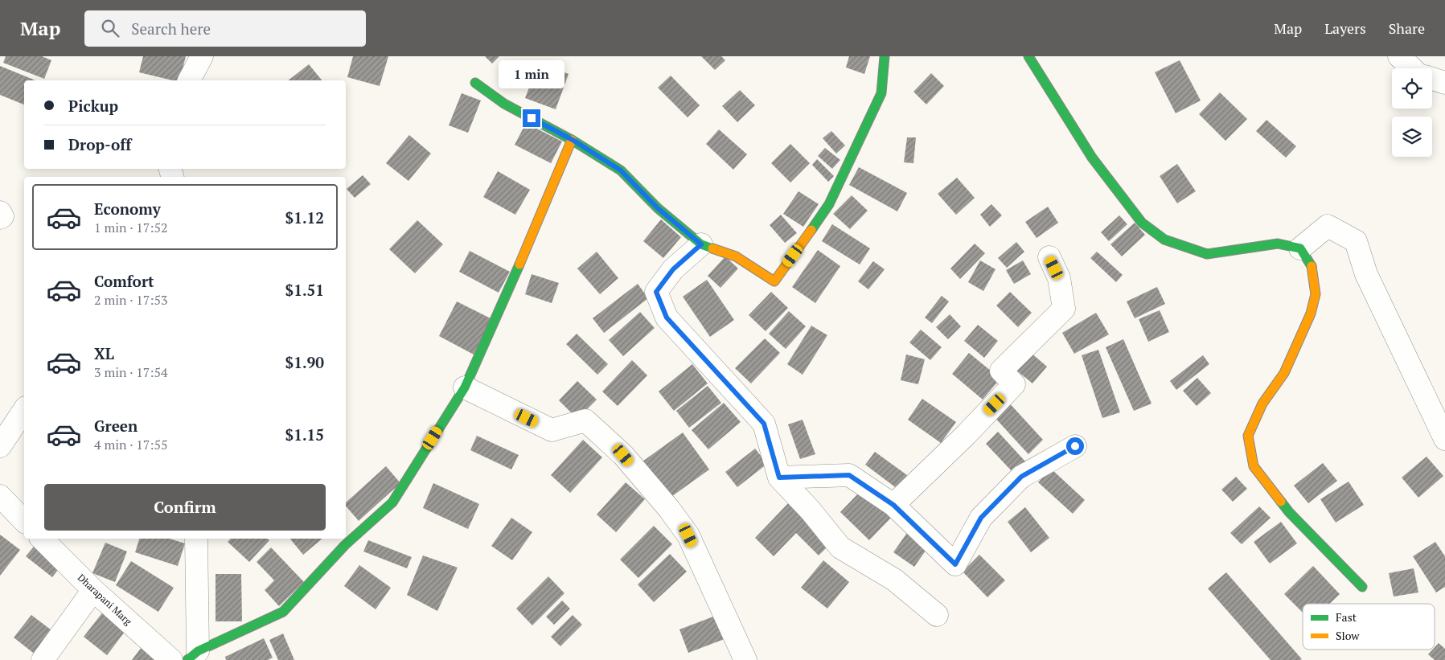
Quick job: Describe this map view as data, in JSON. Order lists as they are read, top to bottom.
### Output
{
  "streets": {
    "street": ["Dharapani Marg"]
  },
  "legend": ["Fast", "Slow"],
  "page": {
    "header": "Map",
    "search": "Search here",
    "nav": ["Map", "Layers", "Share"],
    "bubble": "1 min",
    "banner": ["Pickup", "Drop-off"],
    "list": [
      {
        "name": "Economy",
        "note": "1 min · 17:52",
        "value": "$1.12"
      },
      {
        "name": "Comfort",
        "note": "2 min · 17:53",
        "value": "$1.51"
      },
      {
        "name": "XL",
        "note": "3 min · 17:54",
        "value": "$1.90"
      },
      {
        "name": "Green",
        "note": "4 min · 17:55",
        "value": "$1.15"
      }
    ],
    "buttons": "Confirm"
  }
}
